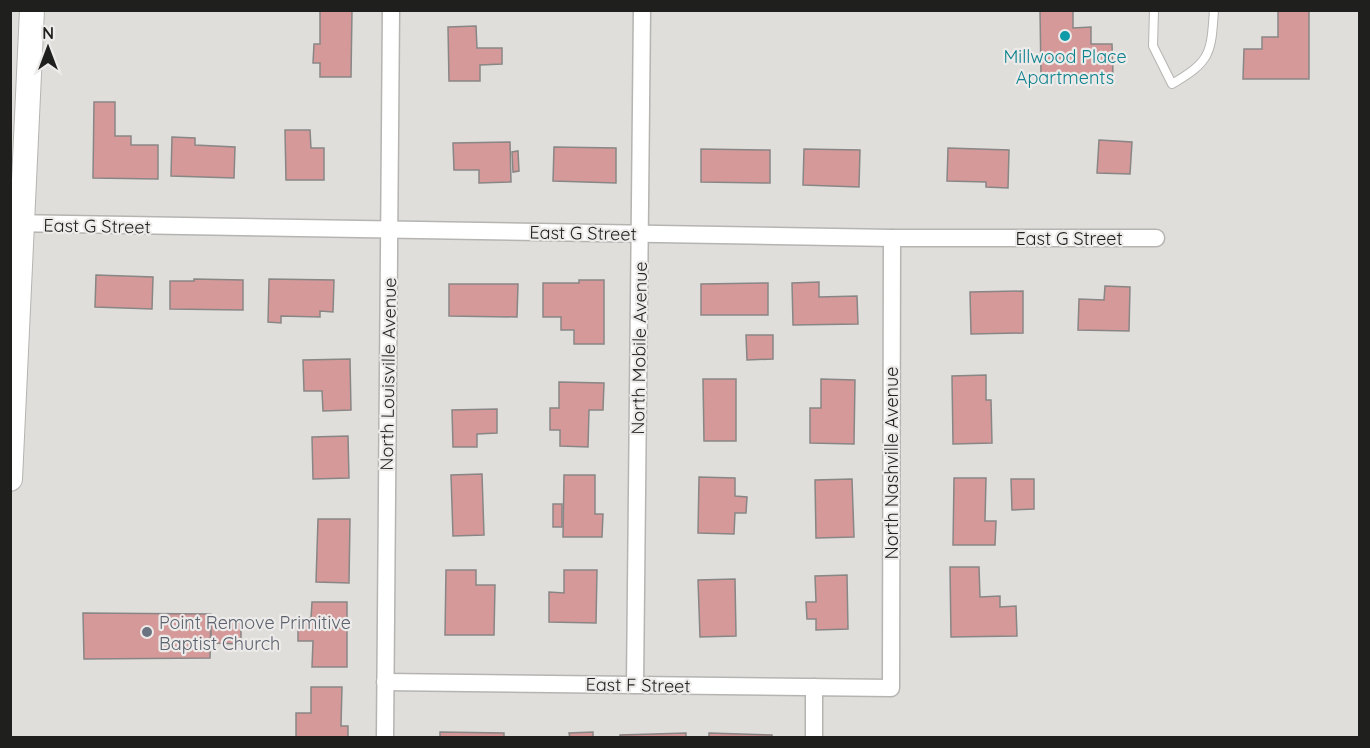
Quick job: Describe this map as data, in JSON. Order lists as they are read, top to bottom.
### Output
{
  "streets": {
    "street": [
      "East G Street",
      "North Mobile Avenue",
      "North Louisville Avenue",
      "North Nashville Avenue",
      "East F Street"
    ]
  },
  "crossings": [
    ["East G Street", "North Mobile Avenue"],
    ["East G Street", "North Louisville Avenue"],
    ["East G Street", "North Nashville Avenue"],
    ["North Mobile Avenue", "East F Street"],
    ["North Louisville Avenue", "East F Street"],
    ["North Nashville Avenue", "East F Street"]
  ],
  "places": ["Millwood Place Apartments", "Point Remove Primitive Baptist Church"],
  "north": "top"
}
